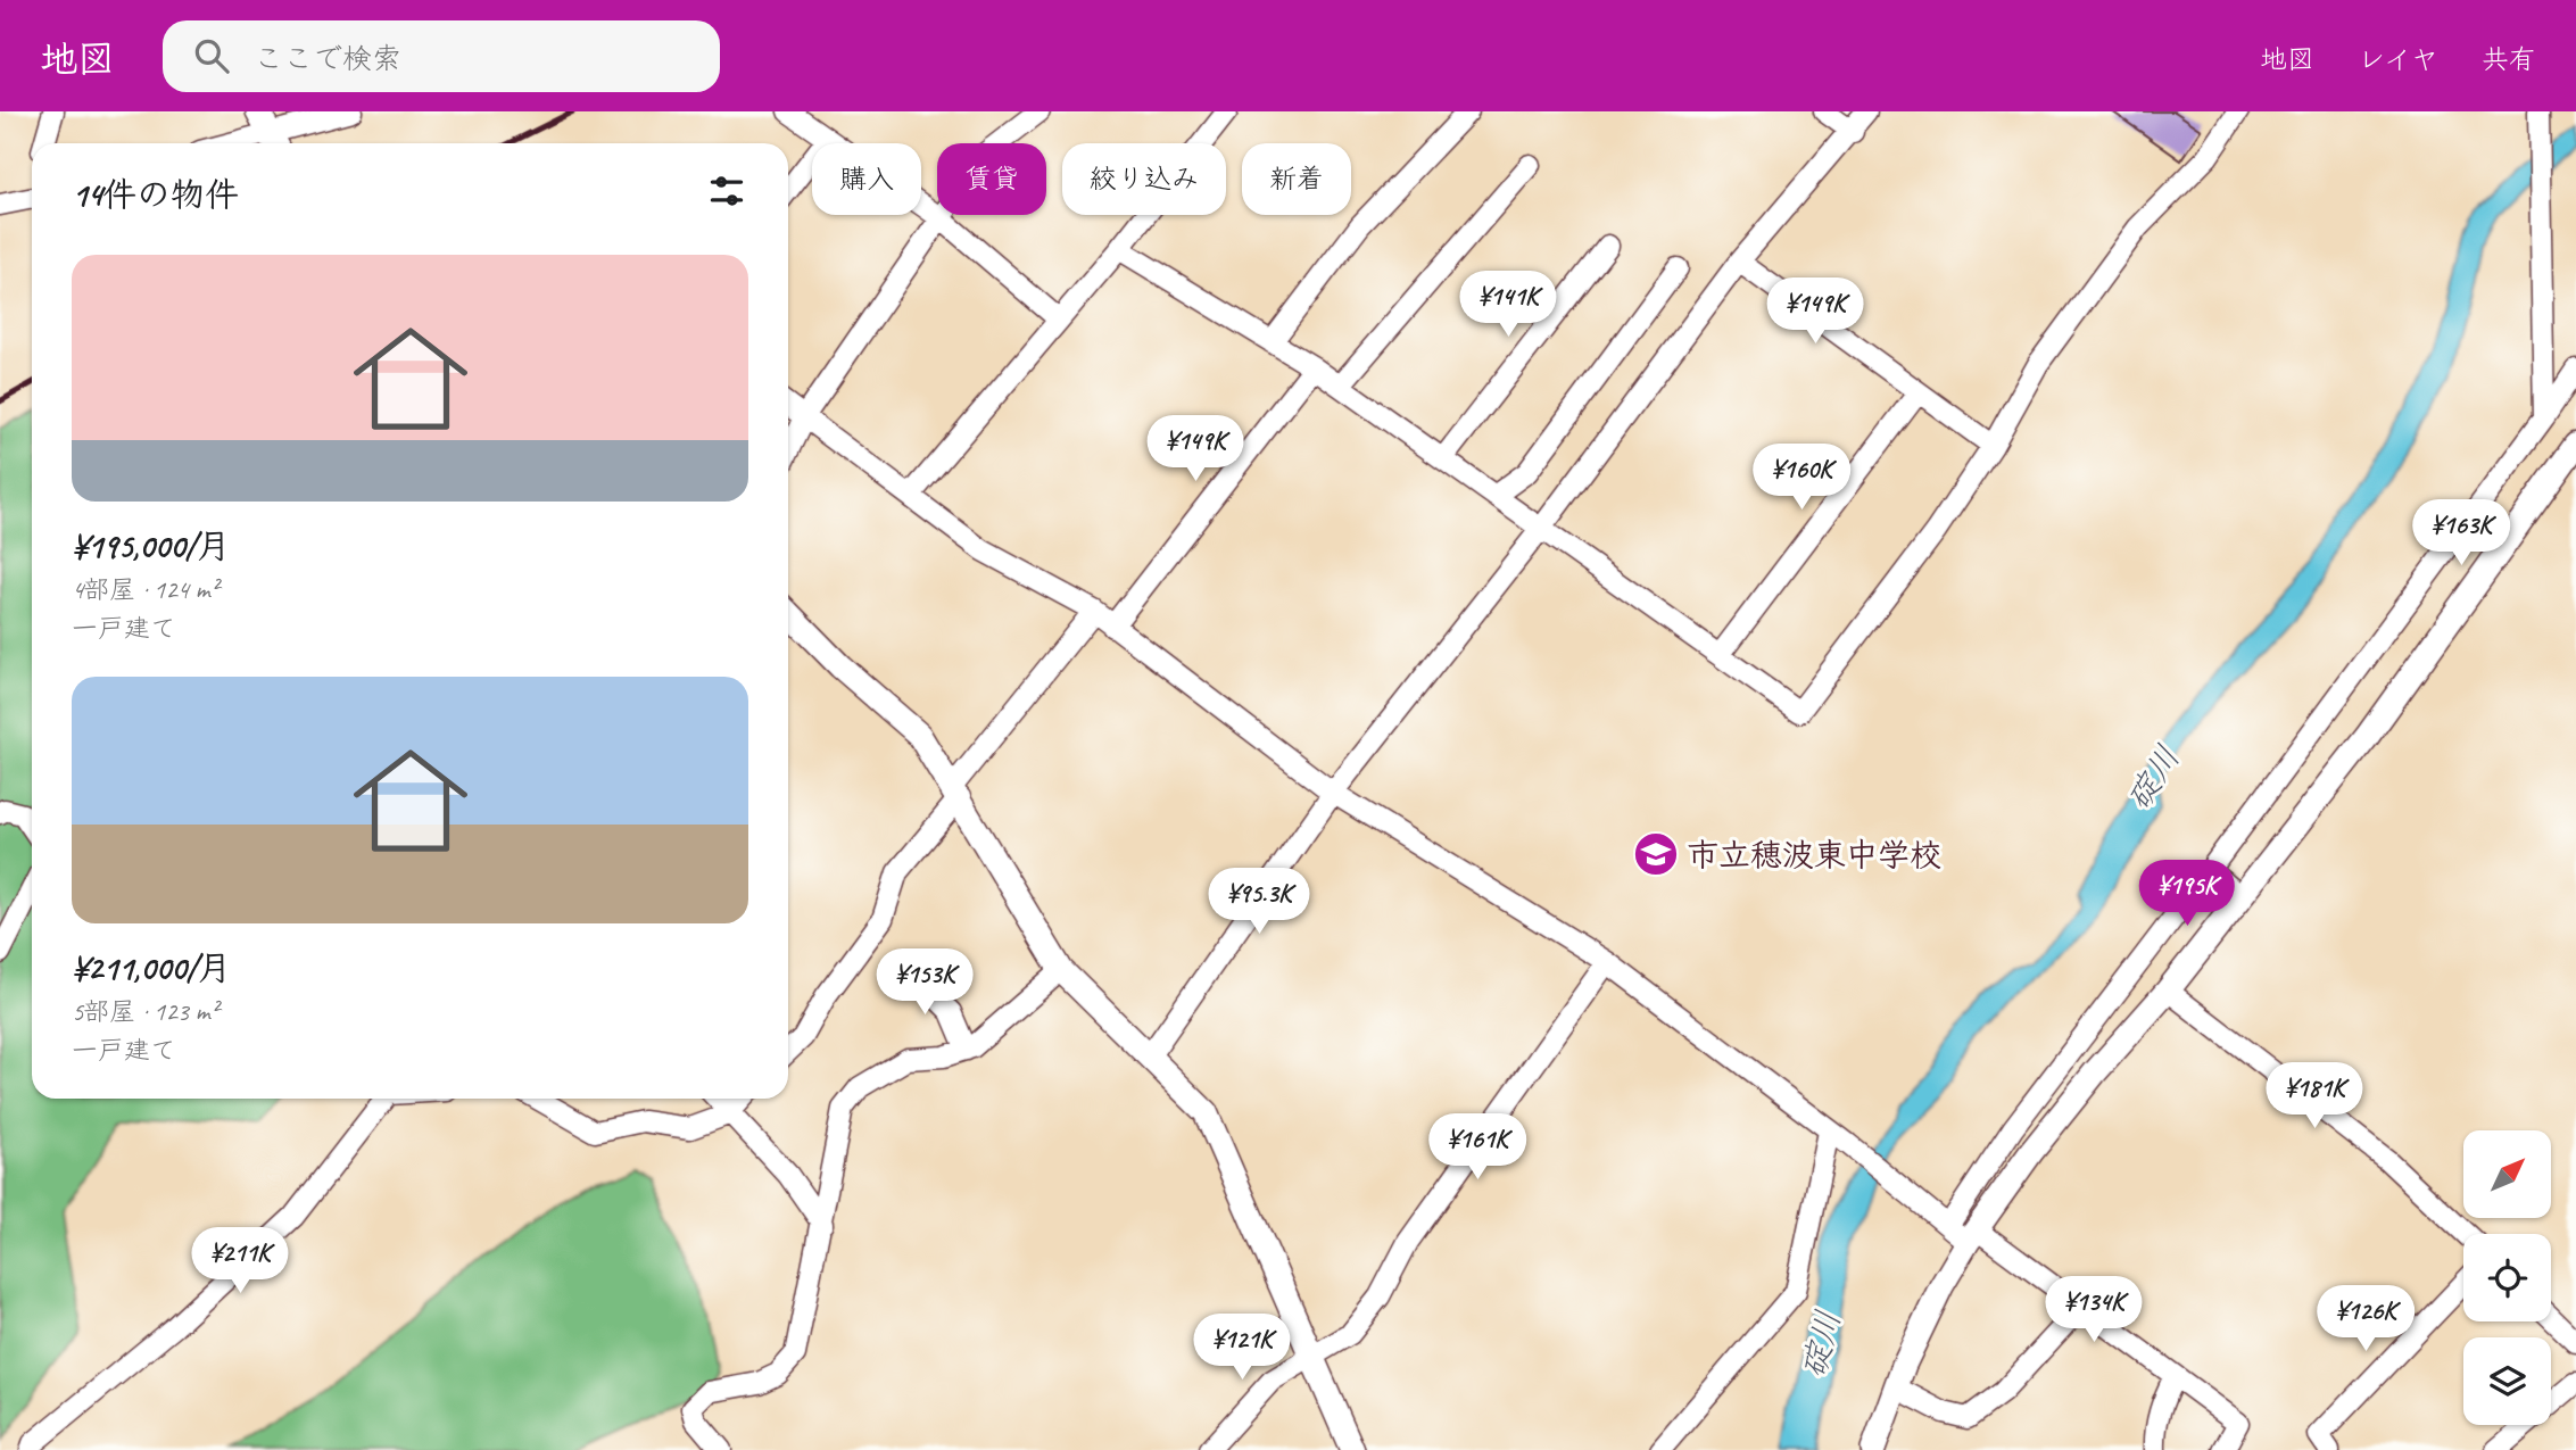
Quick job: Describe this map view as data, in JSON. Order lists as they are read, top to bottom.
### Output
{
  "water": ["碇川"],
  "places": {
    "school or university": ["市立穂波東中学校"]
  },
  "north": "top right",
  "page": {
    "header": "地図",
    "search": "ここで検索",
    "nav": ["地図", "レイヤ", "共有"],
    "chip": [
      "購入",
      "賃貸",
      "絞り込み",
      "新着"
    ],
    "heading": "14件の物件",
    "list": [
      {
        "name": "¥195,000/月",
        "note": "4部屋 · 124 m² · 一戸建て"
      },
      {
        "name": "¥211,000/月",
        "note": "5部屋 · 123 m² · 一戸建て"
      }
    ],
    "price": [
      "¥141K",
      "¥149K",
      "¥149K",
      "¥160K",
      "¥163K",
      "¥195K",
      "¥95.3K",
      "¥153K",
      "¥181K",
      "¥161K",
      "¥211K",
      "¥134K",
      "¥126K",
      "¥121K"
    ]
  }
}
